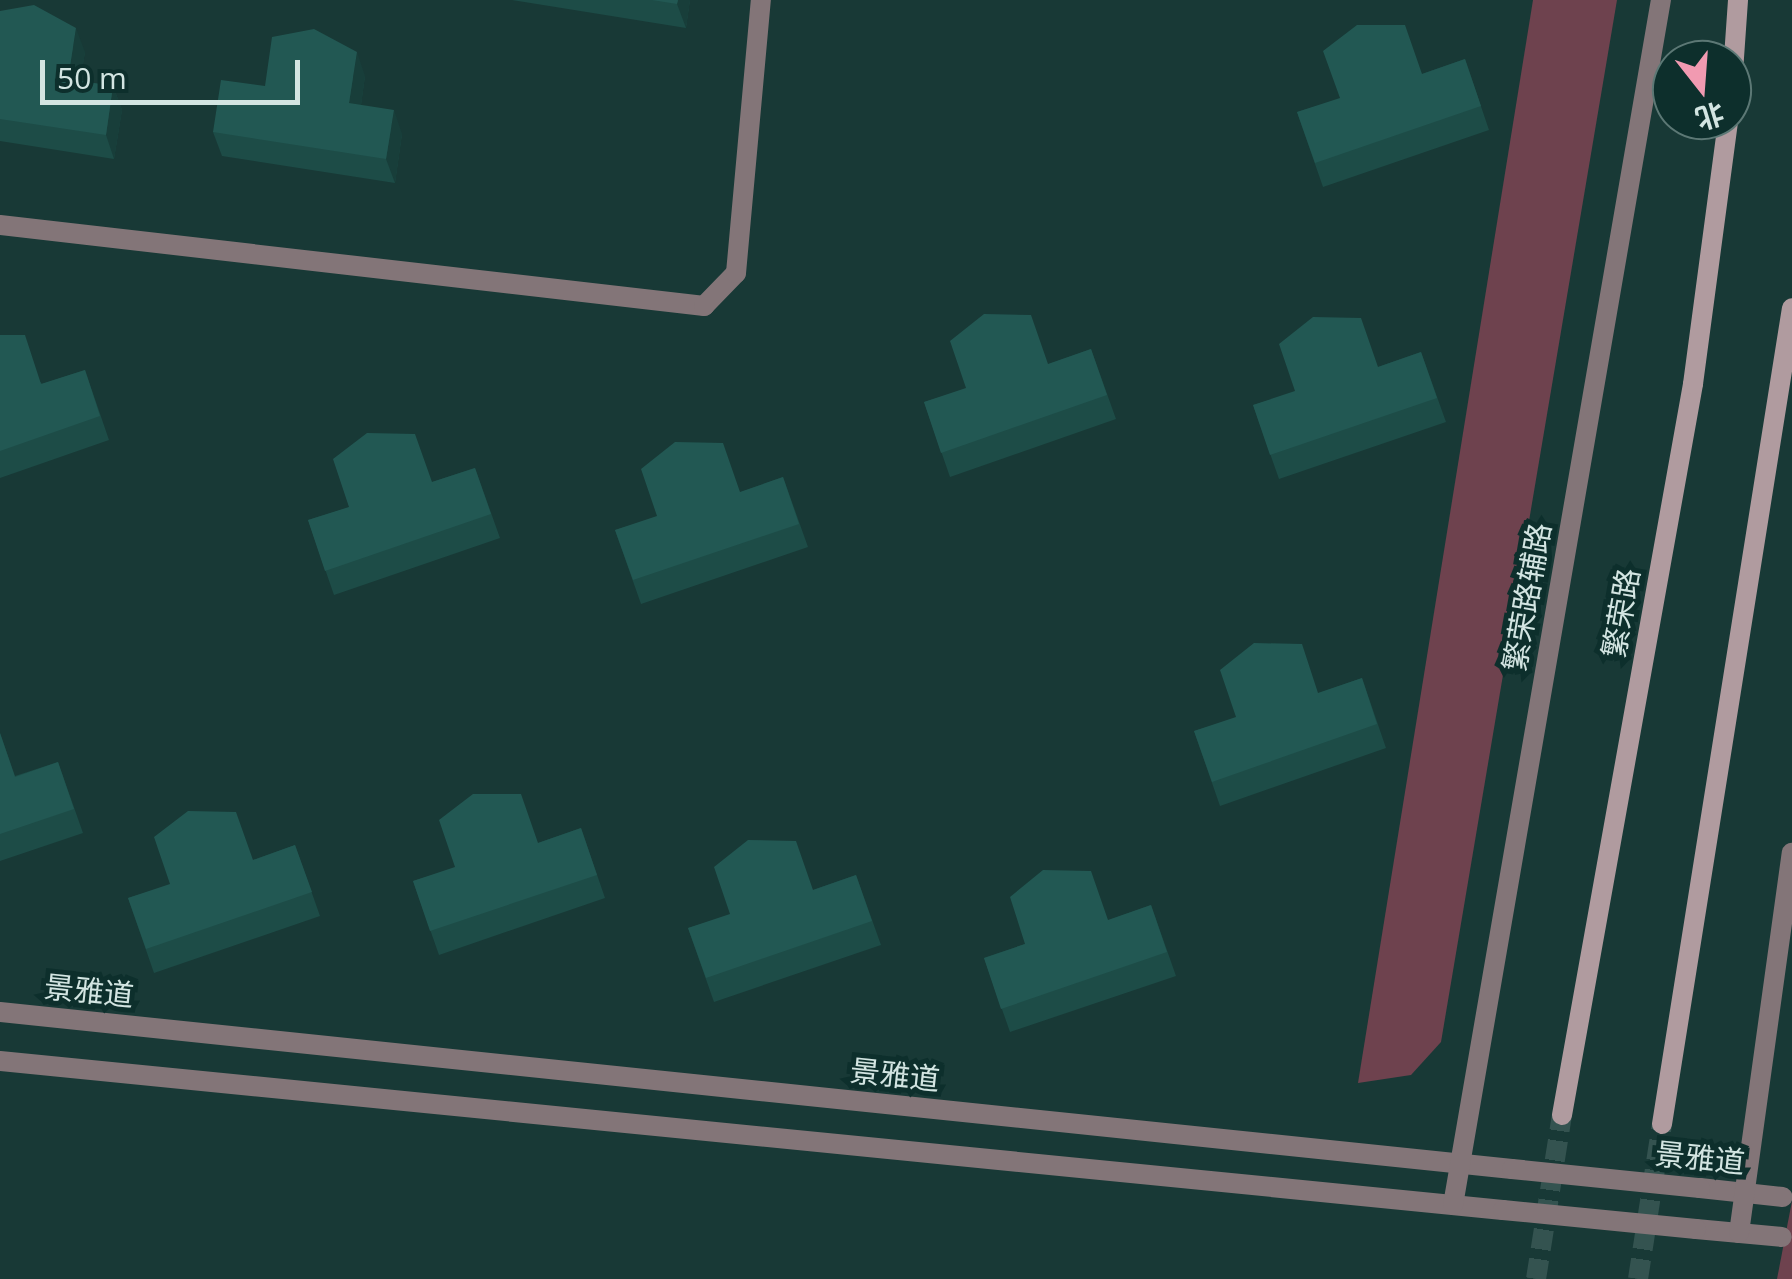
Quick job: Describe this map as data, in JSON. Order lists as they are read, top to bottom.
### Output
{
  "streets": {
    "main road": ["繁荣路"],
    "street": ["繁荣路辅路", "景雅道"]
  },
  "crossings": [
    ["繁荣路辅路", "景雅道"]
  ],
  "scale_bar": "50 m",
  "north": "bottom"
}
